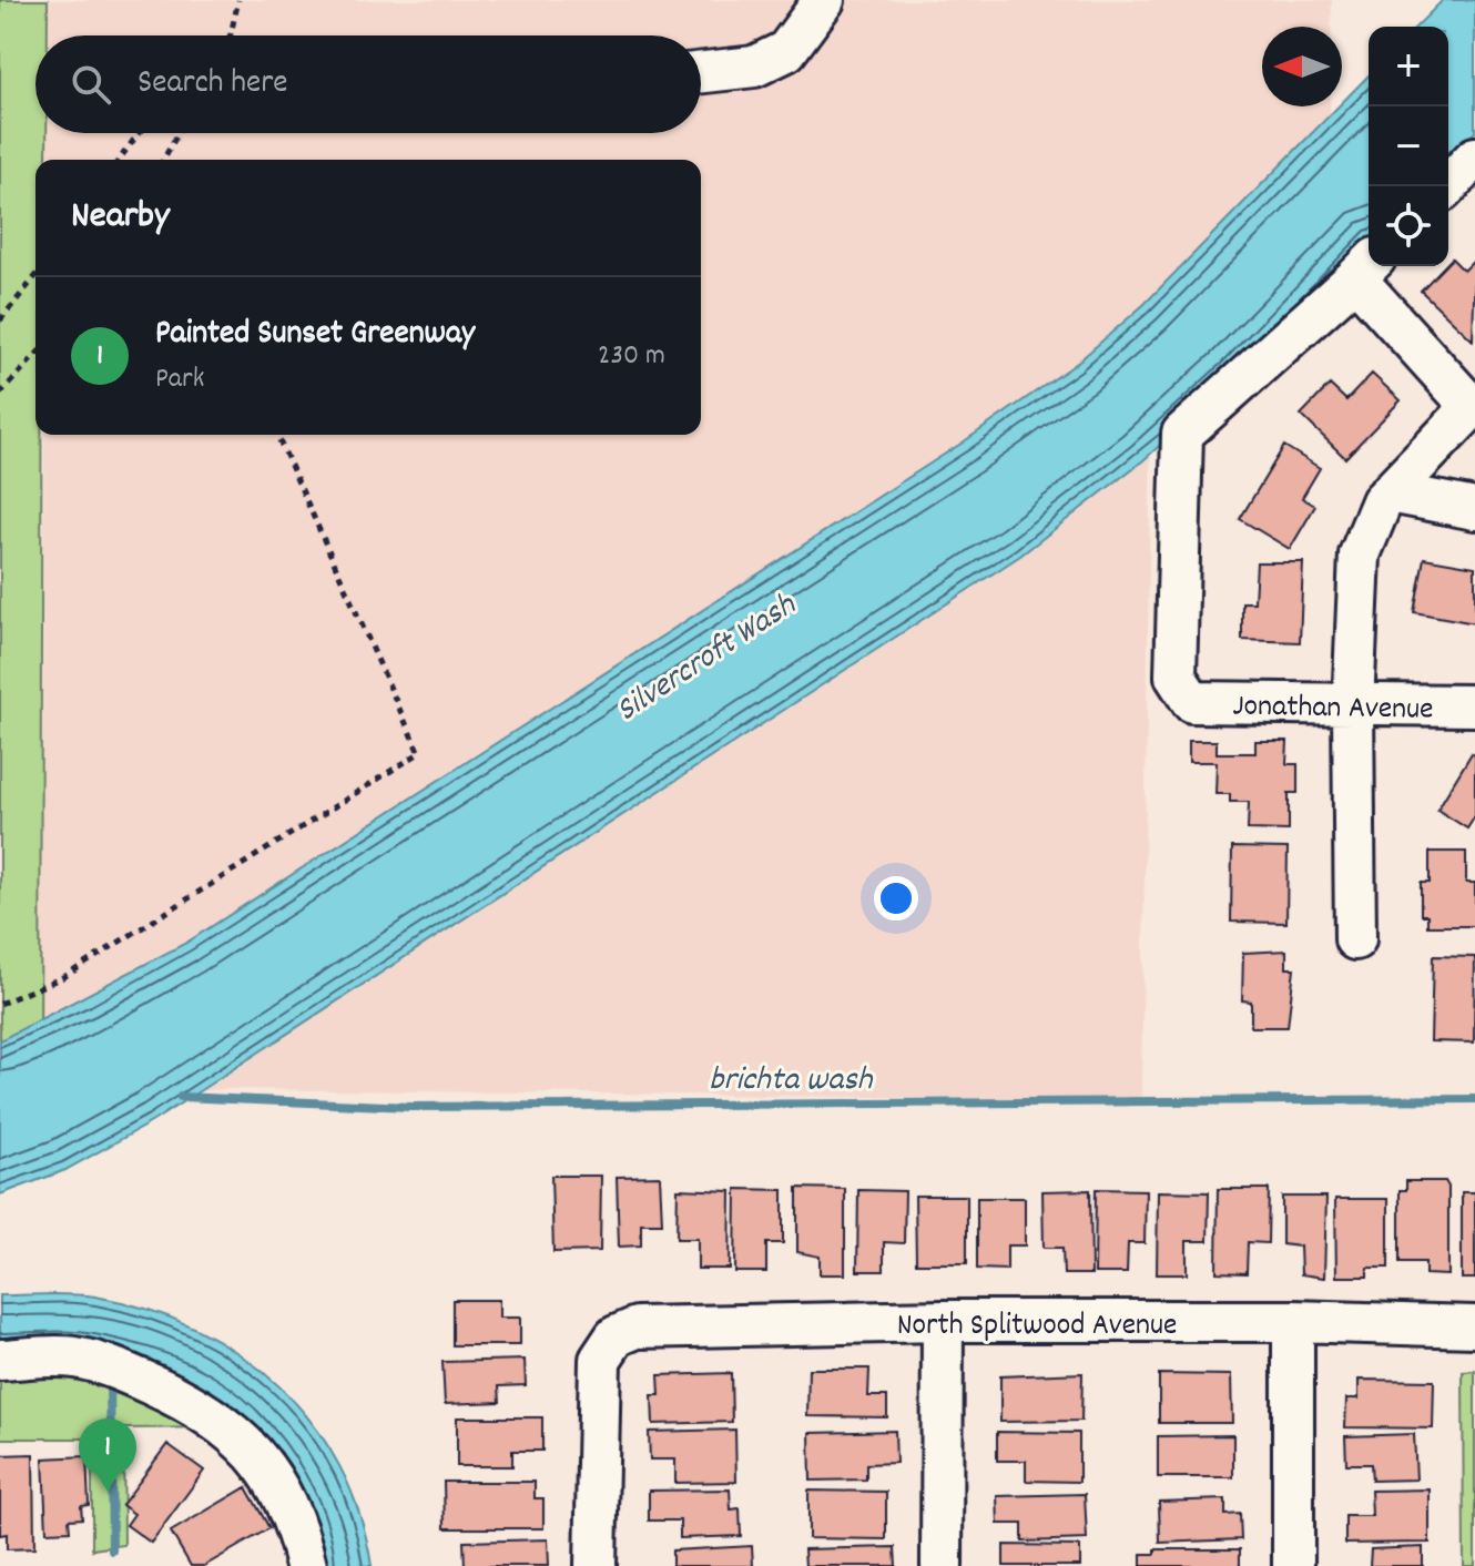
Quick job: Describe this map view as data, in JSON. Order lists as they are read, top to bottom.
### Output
{
  "streets": {
    "street": ["Jonathan Avenue", "North Splitwood Avenue"]
  },
  "water": ["Silvercroft Wash", "brichta wash"],
  "north": "left",
  "page": {
    "map_buttons": ["+", "−"],
    "search": "Search here",
    "heading": "Nearby",
    "list": [
      {
        "mark": "1",
        "name": "Painted Sunset Greenway",
        "note": "Park",
        "value": "230 m"
      }
    ],
    "pins": "1"
  }
}
